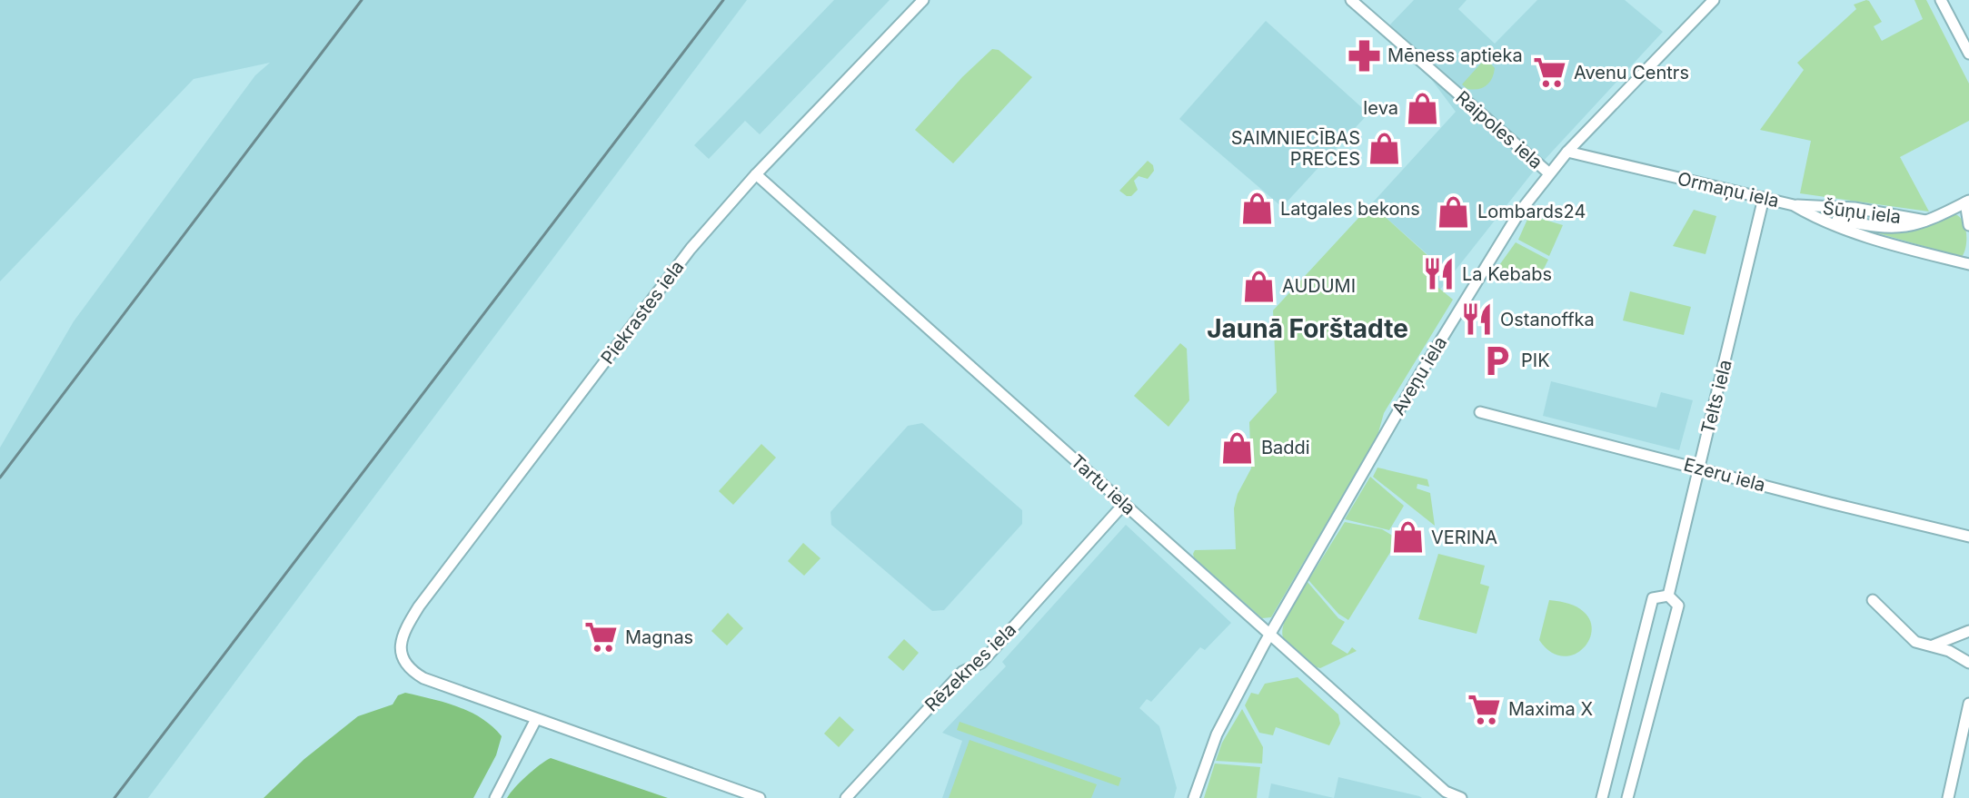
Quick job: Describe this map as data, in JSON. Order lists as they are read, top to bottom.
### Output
{
  "streets": {
    "street": [
      "Raipoles iela",
      "Ormaņu iela",
      "Šūņu iela",
      "Piekrastes iela",
      "Aveņu iela",
      "Telts iela",
      "Ezeru iela",
      "Tartu iela",
      "Rēzeknes iela"
    ]
  },
  "crossings": [
    ["Raipoles iela", "Aveņu iela"],
    ["Ormaņu iela", "Šūņu iela"],
    ["Ormaņu iela", "Aveņu iela"],
    ["Ormaņu iela", "Telts iela"],
    ["Piekrastes iela", "Tartu iela"],
    ["Aveņu iela", "Tartu iela"],
    ["Telts iela", "Ezeru iela"],
    ["Tartu iela", "Rēzeknes iela"]
  ],
  "districts": ["Jaunā Forštadte"],
  "places": {
    "pharmacy": ["Mēness aptieka"],
    "supermarket": ["Avenu Centrs", "Magnas", "Maxima X"],
    "shop": [
      "Ieva",
      "SAIMNIECĪBAS PRECES",
      "Latgales bekons",
      "Lombards24",
      "AUDUMI",
      "Baddi",
      "VERINA"
    ],
    "restaurant": ["La Kebabs", "Ostanoffka"],
    "parking": ["PIK"]
  }
}
